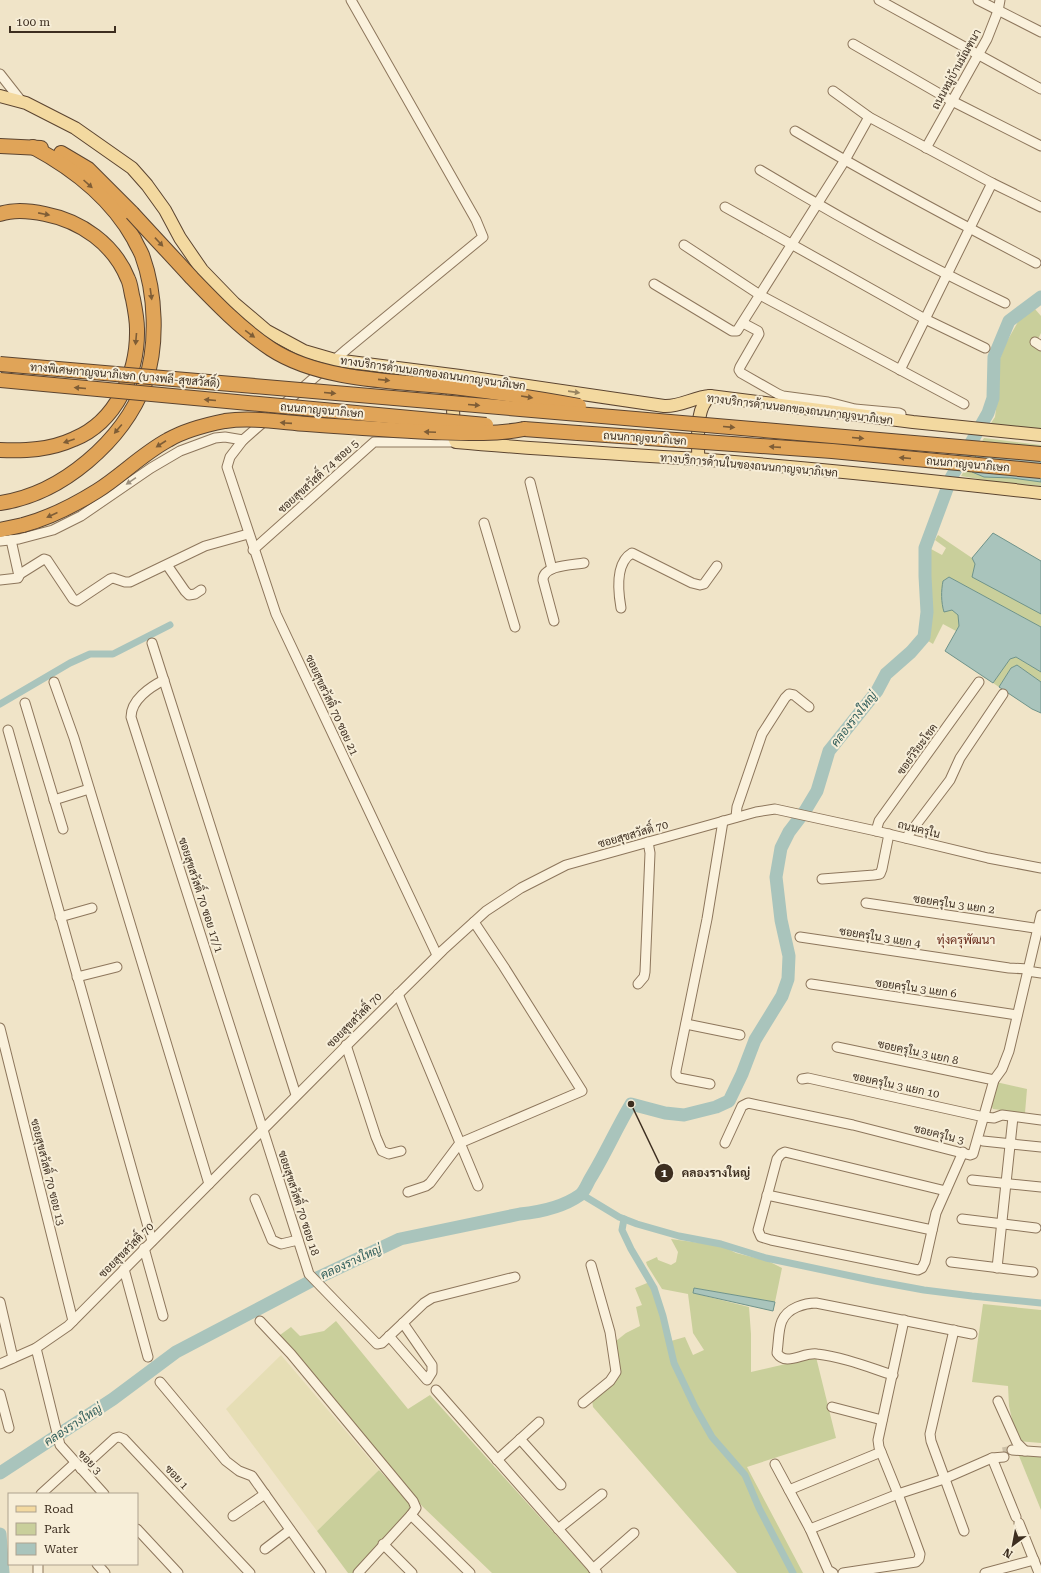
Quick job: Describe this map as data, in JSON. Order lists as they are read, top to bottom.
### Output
{
  "streets": {
    "highway": ["ทางพิเศษกาญจนาภิเษก (บางพลี-สุขสวัสดิ์)", "ถนนกาญจนาภิเษก"],
    "main road": ["ทางบริการด้านนอกของถนนกาญจนาภิเษก", "ทางบริการด้านในของถนนกาญจนาภิเษก"],
    "street": [
      "ถนนหมู่บ้านมัณฑนา",
      "ซอยสุขสวัสดิ์ 74 ซอย 5",
      "ซอยสุขสวัสดิ์ 70 ซอย 21",
      "ซอยวิริยะโชค",
      "ถนนครุใน",
      "ซอยสุขสวัสดิ์ 70",
      "ซอยสุขสวัสดิ์ 70 ซอย 17/1",
      "ซอยครุใน 3 แยก 2",
      "ซอยครุใน 3 แยก 4",
      "ซอยครุใน 3 แยก 6",
      "ซอยครุใน 3 แยก 8",
      "ซอยครุใน 3 แยก 10",
      "ซอยครุใน 3",
      "ซอยสุขสวัสดิ์ 70 ซอย 13",
      "ซอยสุขสวัสดิ์ 70 ซอย 18",
      "ซอย 3",
      "ซอย 1"
    ]
  },
  "crossings": [
    ["ทางพิเศษกาญจนาภิเษก (บางพลี-สุขสวัสดิ์)", "ถนนกาญจนาภิเษก"],
    ["ทางบริการด้านในของถนนกาญจนาภิเษก", "ซอยสุขสวัสดิ์ 74 ซอย 5"],
    ["ซอยสุขสวัสดิ์ 74 ซอย 5", "ซอยสุขสวัสดิ์ 70 ซอย 21"],
    ["ซอยสุขสวัสดิ์ 70 ซอย 21", "ซอยสุขสวัสดิ์ 70"],
    ["ซอยวิริยะโชค", "ถนนครุใน"],
    ["ถนนครุใน", "ซอยสุขสวัสดิ์ 70"],
    ["ซอยสุขสวัสดิ์ 70", "ซอยสุขสวัสดิ์ 70 ซอย 17/1"],
    ["ซอยสุขสวัสดิ์ 70", "ซอยสุขสวัสดิ์ 70 ซอย 13"],
    ["ซอยสุขสวัสดิ์ 70", "ซอยสุขสวัสดิ์ 70 ซอย 18"],
    ["ซอยสุขสวัสดิ์ 70", "ซอย 3"],
    ["ซอยสุขสวัสดิ์ 70 ซอย 17/1", "ซอยสุขสวัสดิ์ 70 ซอย 18"],
    ["ซอยครุใน 3 แยก 2", "ซอยครุใน 3"],
    ["ซอยครุใน 3 แยก 4", "ซอยครุใน 3"],
    ["ซอยครุใน 3 แยก 6", "ซอยครุใน 3"],
    ["ซอยครุใน 3 แยก 8", "ซอยครุใน 3"],
    ["ซอยครุใน 3 แยก 10", "ซอยครุใน 3"],
    ["ซอย 3", "ซอย 1"]
  ],
  "districts": ["ทุ่งครุพัฒนา"],
  "water": ["คลองรางใหญ่"],
  "places": ["คลองรางใหญ่"],
  "legend": ["Road", "Park", "Water"],
  "scale_bar": "100 m",
  "north": "bottom left"
}
